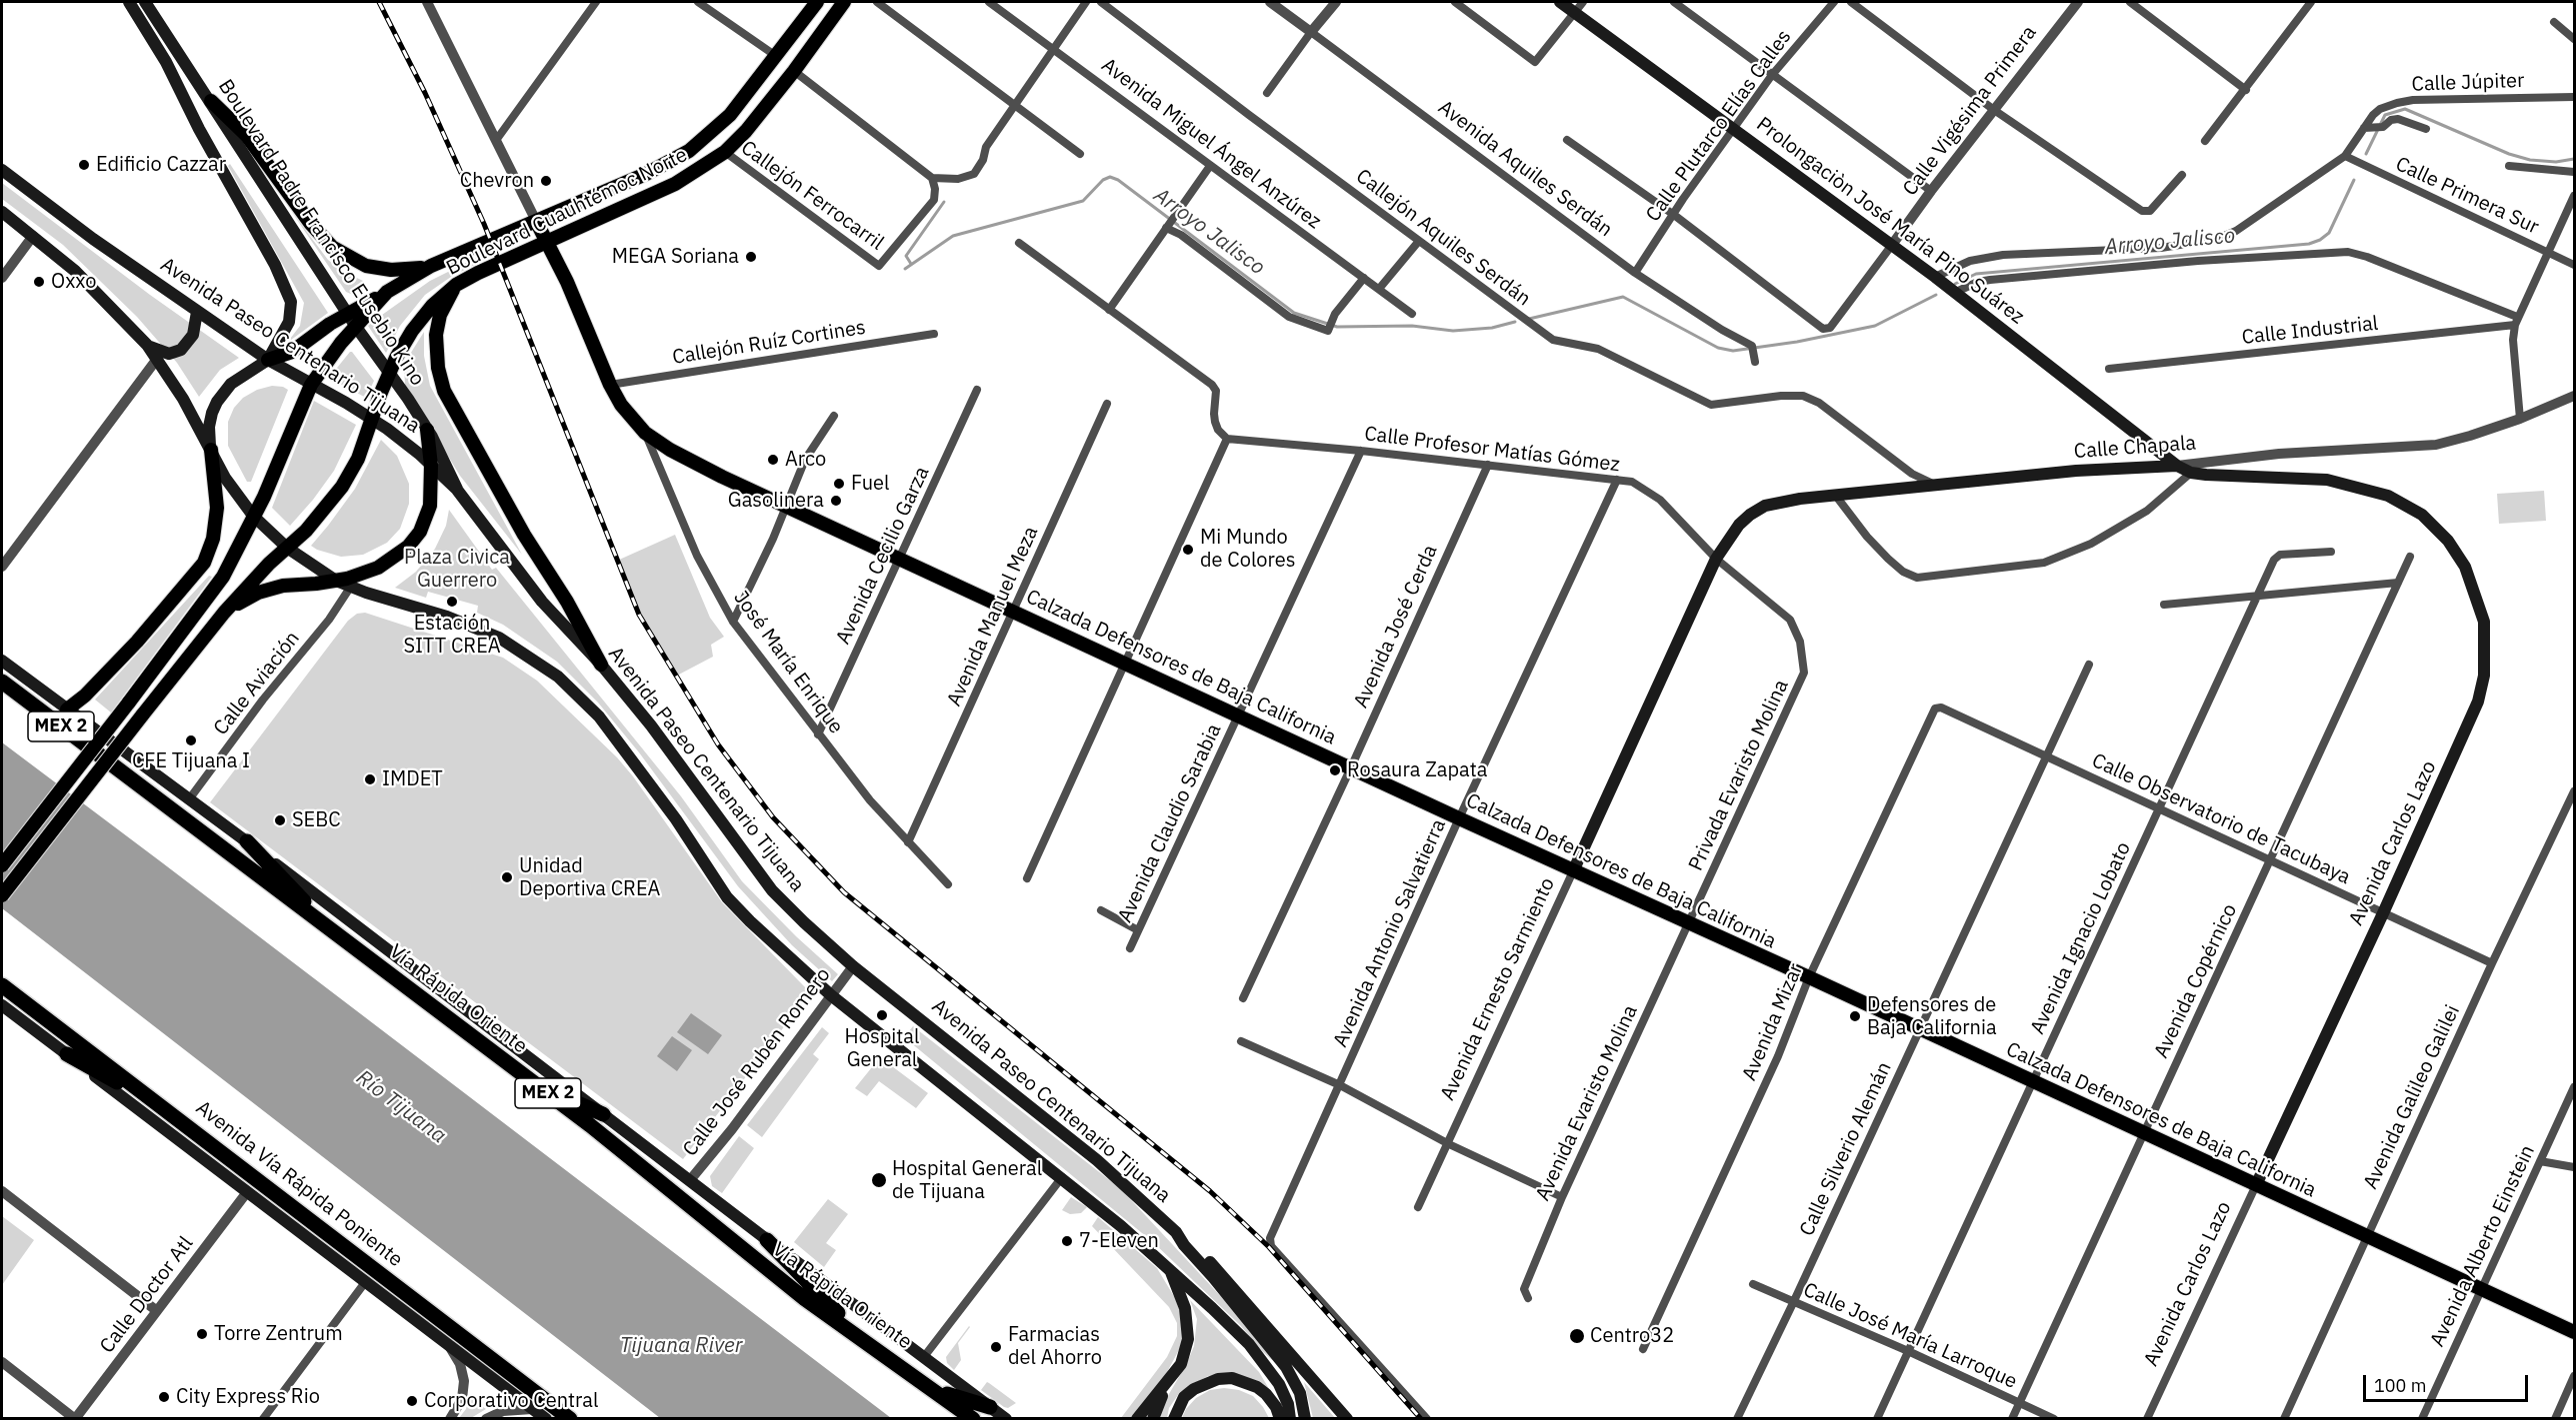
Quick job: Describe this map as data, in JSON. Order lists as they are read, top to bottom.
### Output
{
  "streets": {
    "highway": ["MEX 2", "Vía Rápida Oriente", "Avenida Vía Rápida Poniente"],
    "main road": [
      "Boulevard Cuauhtémoc Norte",
      "Prolongaciòn José María Pino Suárez",
      "Boulevard Padre Francisco Eusebio Kino",
      "Avenida Paseo Centenario Tijuana",
      "Calle Chapala",
      "Calzada Defensores de Baja California",
      "Avenida Carlos Lazo",
      "Avenida Ernesto Sarmiento"
    ],
    "street": [
      "Calle Júpiter",
      "Calle Vigésima Primera",
      "Calle Plutarco Elías Calles",
      "Avenida Miguel Ángel Anzúrez",
      "Avenida Aquiles Serdán",
      "Callejón Ferrocarril",
      "Calle Primera Sur",
      "Callejón Aquiles Serdán",
      "Calle Industrial",
      "Callejón Ruíz Cortines",
      "Calle Profesor Matías Gómez",
      "Avenida Cecilio Garza",
      "Avenida Manuel Meza",
      "Avenida José Cerda",
      "José María Enrique",
      "Calle Aviación",
      "Privada Evaristo Molina",
      "Calle Observatorio de Tacubaya",
      "Avenida Claudio Sarabia",
      "Avenida Antonio Salvatierra",
      "Avenida Ignacio Lobato",
      "Avenida Copérnico",
      "Avenida Mizar",
      "Calle José Rubén Romero",
      "Avenida Galileo Galilei",
      "Avenida Evaristo Molina",
      "Calle Silverio Alemán",
      "Avenida Alberto Einstein",
      "Calle Doctor Atl",
      "Calle José María Larroque"
    ]
  },
  "crossings": [
    ["Calle Júpiter", "Calle Primera Sur"],
    ["Calle Júpiter", "Prolongaciòn José María Pino Suárez"],
    ["Calle Vigésima Primera", "Calle Plutarco Elías Calles"],
    ["Calle Vigésima Primera", "Prolongaciòn José María Pino Suárez"],
    ["Calle Plutarco Elías Calles", "Avenida Aquiles Serdán"],
    ["Calle Plutarco Elías Calles", "Prolongaciòn José María Pino Suárez"],
    ["Callejón Ferrocarril", "Boulevard Cuauhtémoc Norte"],
    ["Boulevard Cuauhtémoc Norte", "Boulevard Padre Francisco Eusebio Kino"],
    ["Boulevard Cuauhtémoc Norte", "Avenida Paseo Centenario Tijuana"],
    ["Boulevard Cuauhtémoc Norte", "Calzada Defensores de Baja California"],
    ["Prolongaciòn José María Pino Suárez", "Calle Chapala"],
    ["Prolongaciòn José María Pino Suárez", "Avenida Carlos Lazo"],
    ["Boulevard Padre Francisco Eusebio Kino", "Avenida Paseo Centenario Tijuana"],
    ["Callejón Aquiles Serdán", "Calle Chapala"],
    ["Callejón Ruíz Cortines", "Calzada Defensores de Baja California"],
    ["Avenida Paseo Centenario Tijuana", "Calle José Rubén Romero"],
    ["Calle Chapala", "Calle Profesor Matías Gómez"],
    ["Calle Chapala", "Avenida Carlos Lazo"],
    ["Calle Chapala", "Avenida Ernesto Sarmiento"],
    ["Calle Profesor Matías Gómez", "Avenida José Cerda"],
    ["Calle Profesor Matías Gómez", "Privada Evaristo Molina"],
    ["Calle Profesor Matías Gómez", "Avenida Claudio Sarabia"],
    ["Calle Profesor Matías Gómez", "Avenida Antonio Salvatierra"],
    ["Calle Profesor Matías Gómez", "Avenida Ernesto Sarmiento"],
    ["Avenida Cecilio Garza", "José María Enrique"],
    ["Avenida Cecilio Garza", "Calzada Defensores de Baja California"],
    ["Avenida Manuel Meza", "José María Enrique"],
    ["Avenida Manuel Meza", "Calzada Defensores de Baja California"],
    ["Avenida José Cerda", "Calzada Defensores de Baja California"],
    ["José María Enrique", "Calzada Defensores de Baja California"],
    ["Calzada Defensores de Baja California", "Privada Evaristo Molina"],
    ["Calzada Defensores de Baja California", "Avenida Claudio Sarabia"],
    ["Calzada Defensores de Baja California", "Avenida Carlos Lazo"],
    ["Calzada Defensores de Baja California", "Avenida Antonio Salvatierra"],
    ["Calzada Defensores de Baja California", "Avenida Ignacio Lobato"],
    ["Calzada Defensores de Baja California", "Avenida Copérnico"],
    ["Calzada Defensores de Baja California", "Avenida Ernesto Sarmiento"],
    ["Calzada Defensores de Baja California", "Avenida Mizar"],
    ["Calzada Defensores de Baja California", "Avenida Galileo Galilei"],
    ["Calzada Defensores de Baja California", "Avenida Evaristo Molina"],
    ["Calzada Defensores de Baja California", "Calle Silverio Alemán"],
    ["Calzada Defensores de Baja California", "Avenida Alberto Einstein"],
    ["Privada Evaristo Molina", "Avenida Evaristo Molina"],
    ["Calle Observatorio de Tacubaya", "Avenida Carlos Lazo"],
    ["Calle Observatorio de Tacubaya", "Avenida Ignacio Lobato"],
    ["Calle Observatorio de Tacubaya", "Avenida Copérnico"],
    ["Calle Observatorio de Tacubaya", "Avenida Mizar"],
    ["Calle Observatorio de Tacubaya", "Avenida Galileo Galilei"],
    ["Calle Observatorio de Tacubaya", "Calle Silverio Alemán"],
    ["Avenida Ignacio Lobato", "Calle José María Larroque"],
    ["Avenida Copérnico", "Calle José María Larroque"],
    ["Calle Silverio Alemán", "Calle José María Larroque"],
    ["Avenida Vía Rápida Poniente", "Calle Doctor Atl"]
  ],
  "water": ["Arroyo Jalisco", "Río Tijuana", "Tijuana River"],
  "parks": ["Plaza Civica Guerrero"],
  "places": [
    "Edificio Cazzar",
    "Chevron",
    "MEGA Soriana",
    "Oxxo",
    "Arco",
    "Fuel",
    "Gasolinera",
    "Mi Mundo de Colores",
    "Estación SITT CREA",
    "CFE Tijuana I",
    "Rosaura Zapata",
    "IMDET",
    "SEBC",
    "Unidad Deportiva CREA",
    "Hospital General",
    "Defensores de Baja California",
    "Hospital General de Tijuana",
    "7-Eleven",
    "Torre Zentrum",
    "Centro32",
    "Farmacias del Ahorro",
    "City Express Rio",
    "Corporativo Central"
  ],
  "scale_bar": "100 m"
}
